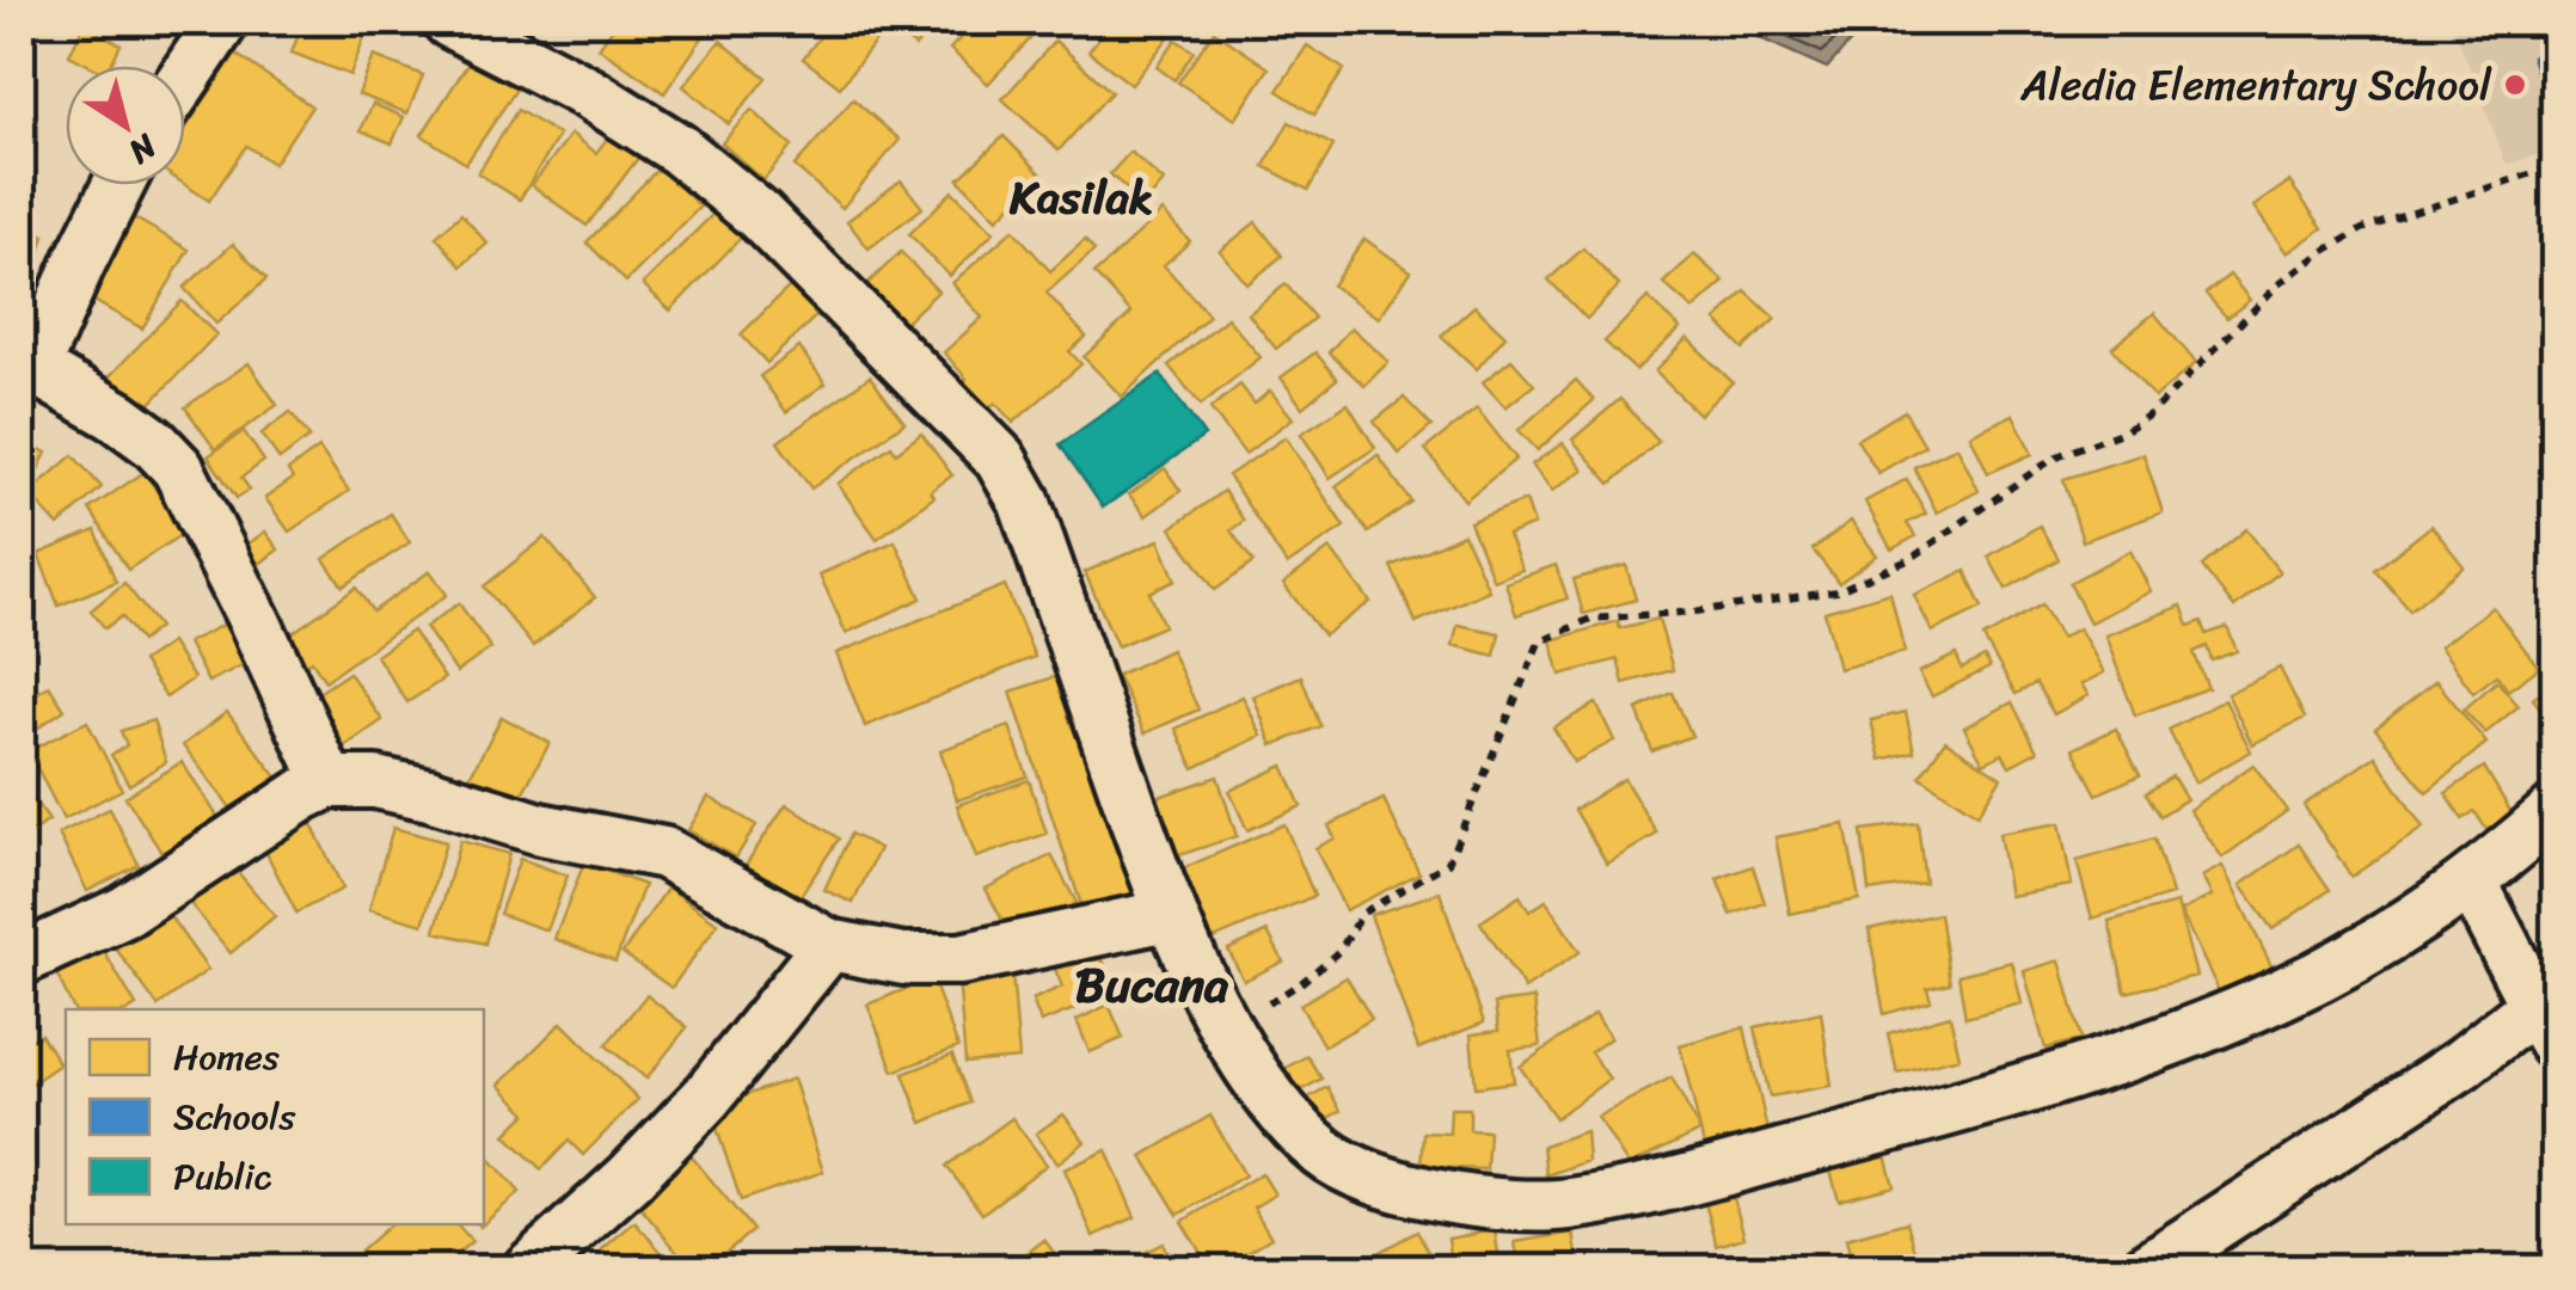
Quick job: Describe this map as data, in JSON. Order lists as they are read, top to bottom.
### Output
{
  "districts": ["Kasilak", "Bucana"],
  "places": ["Aledia Elementary School"],
  "legend": ["Homes", "Schools", "Public"],
  "north": "bottom right"
}
